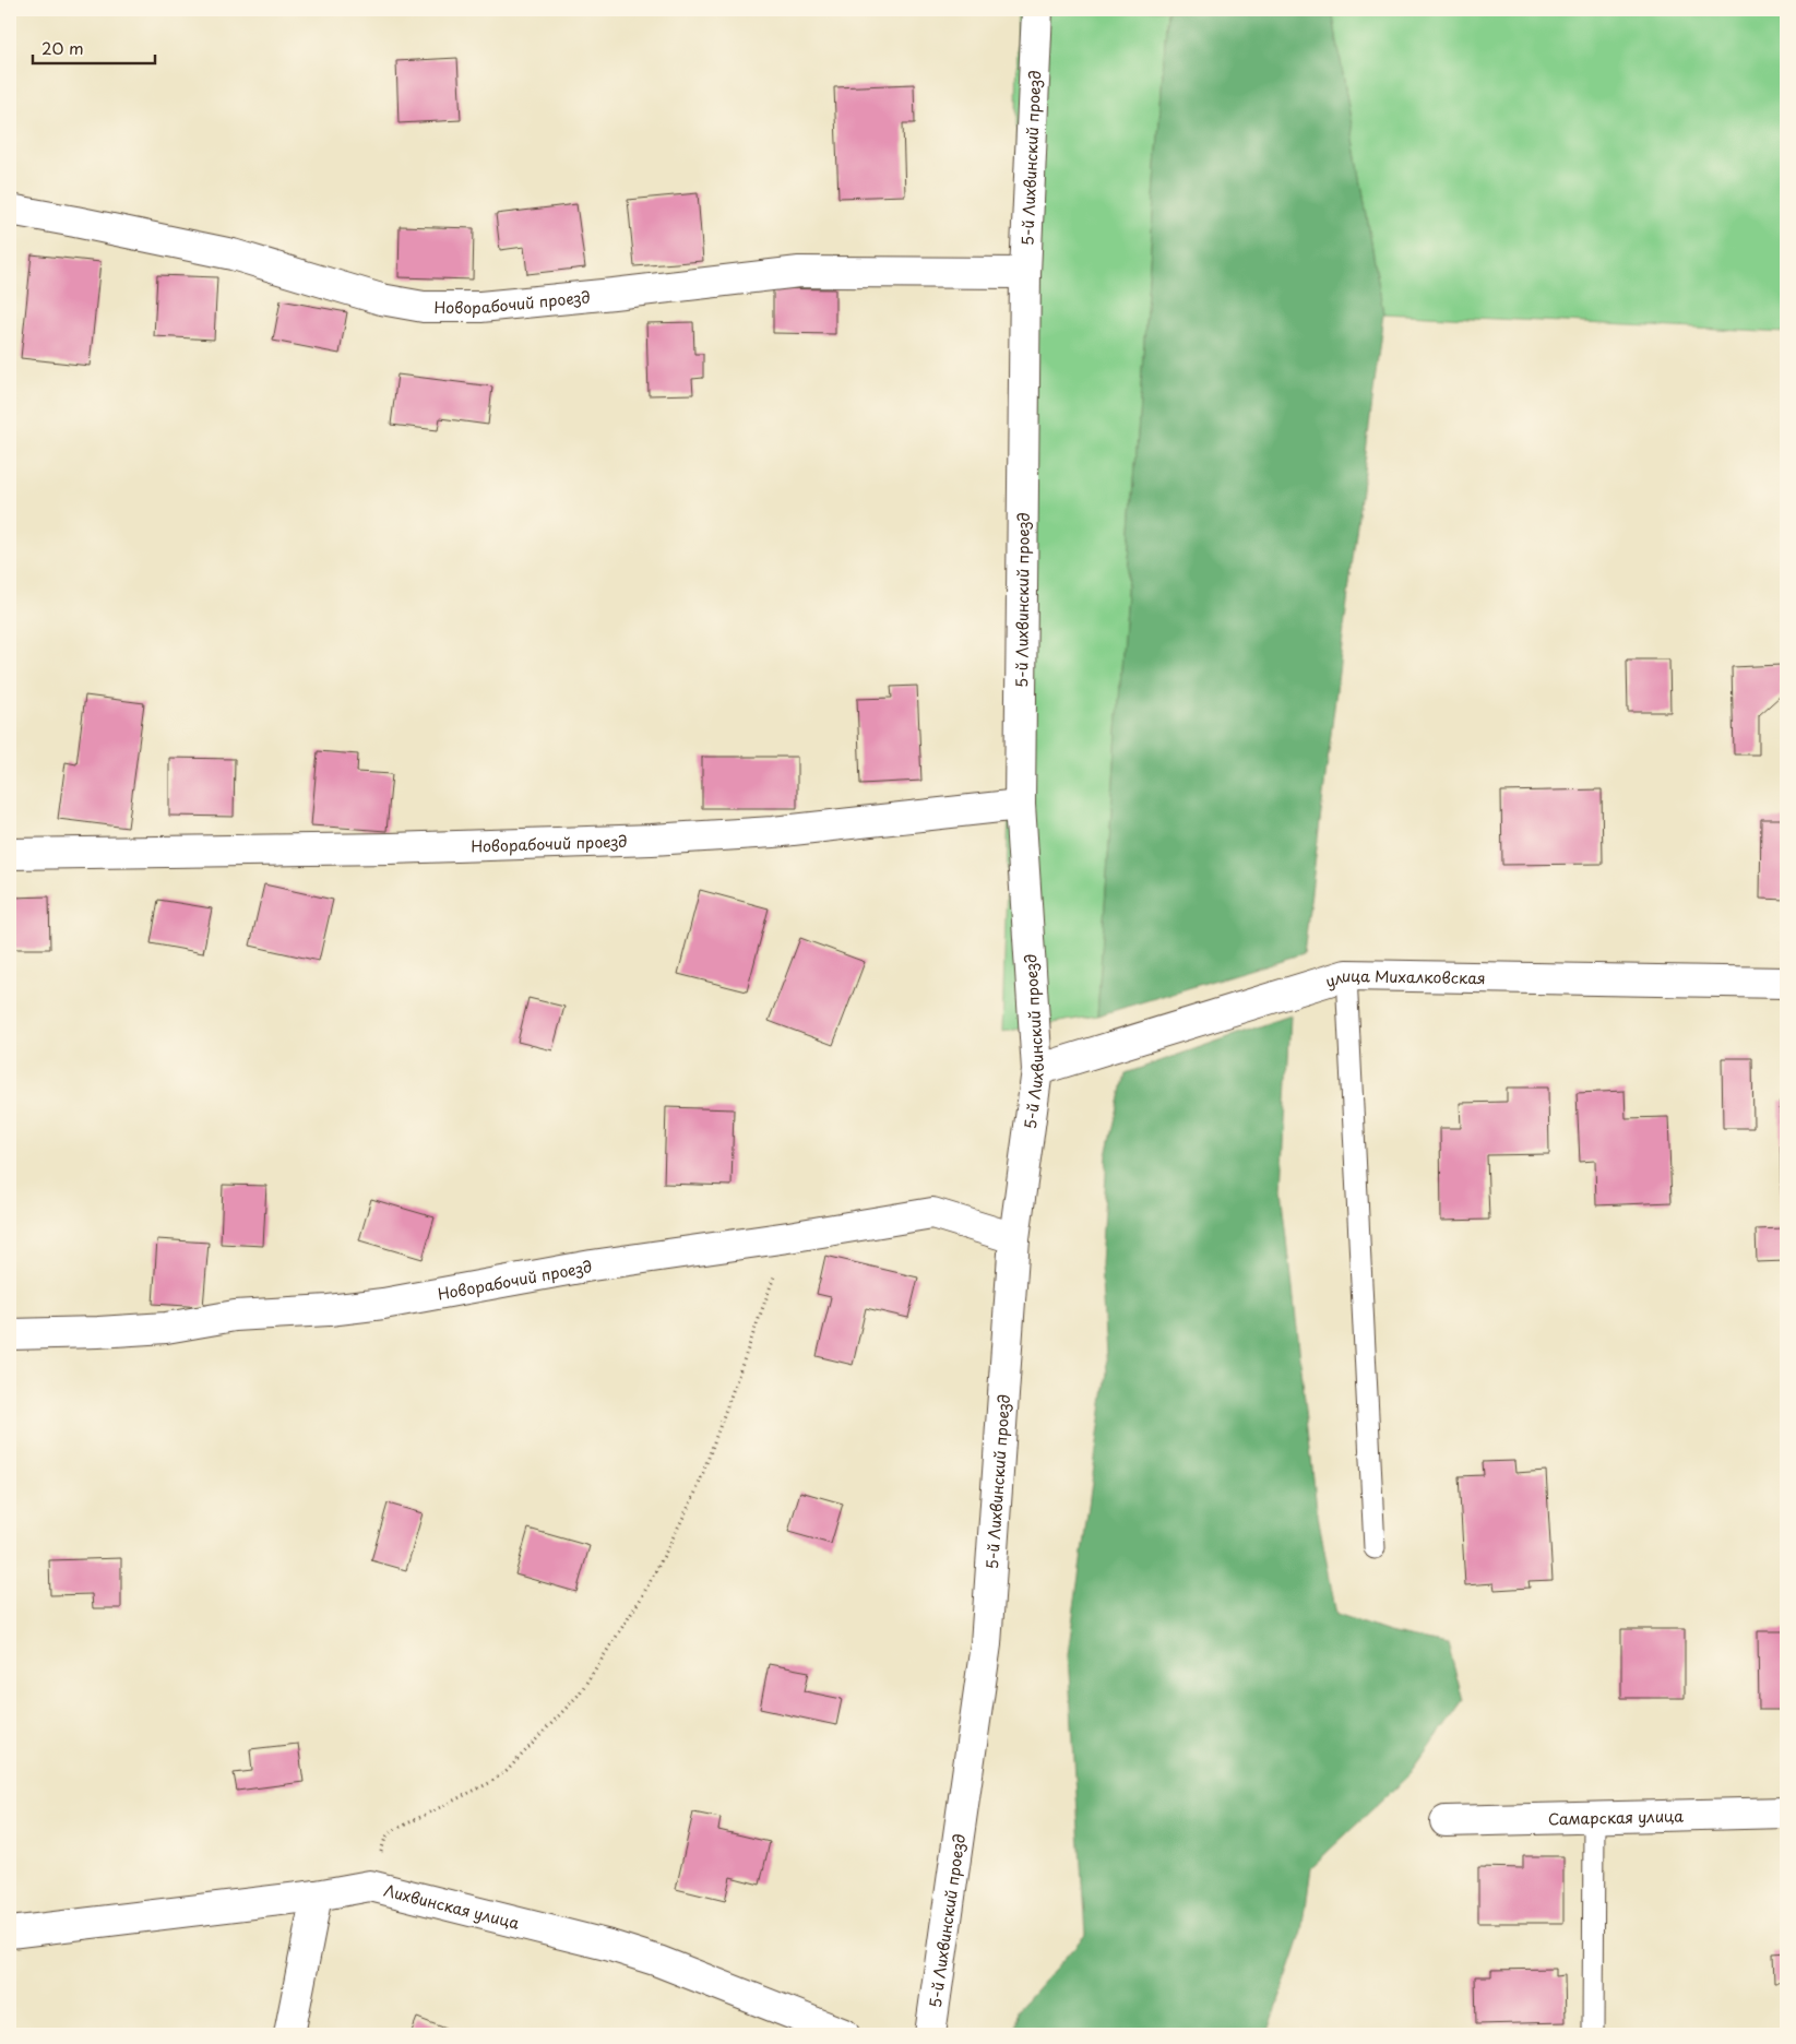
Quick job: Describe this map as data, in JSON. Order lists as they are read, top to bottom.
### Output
{
  "streets": {
    "street": [
      "5-й Лихвинский проезд",
      "Новорабочий проезд",
      "улица Михалковская",
      "Самарская улица",
      "Лихвинская улица"
    ]
  },
  "crossings": [
    ["5-й Лихвинский проезд", "Новорабочий проезд"],
    ["5-й Лихвинский проезд", "улица Михалковская"]
  ],
  "scale_bar": "20 m"
}
